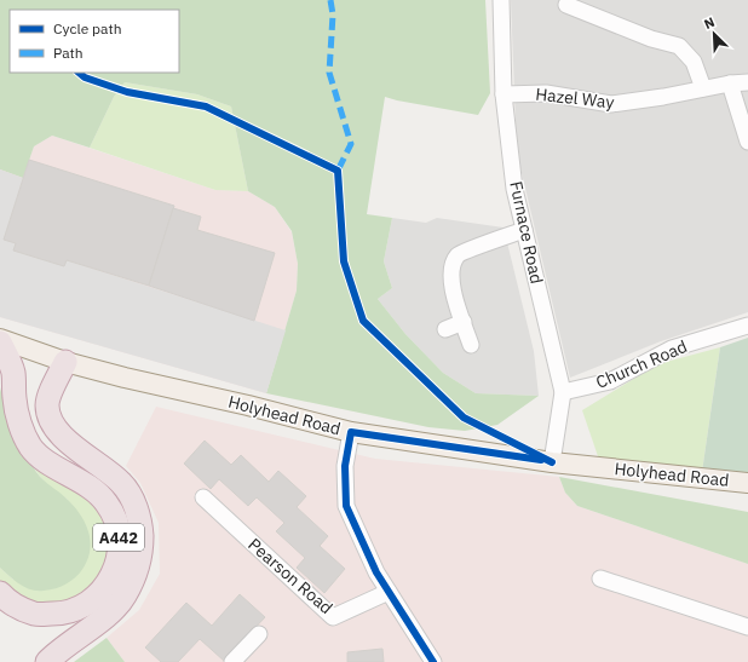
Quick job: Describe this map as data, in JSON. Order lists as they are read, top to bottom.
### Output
{
  "streets": {
    "highway": ["A442"],
    "main road": ["Holyhead Road"],
    "street": [
      "Hazel Way",
      "Furnace Road",
      "Church Road",
      "Pearson Road"
    ]
  },
  "crossings": [
    ["Hazel Way", "Furnace Road"],
    ["Furnace Road", "Church Road"],
    ["Furnace Road", "Holyhead Road"],
    ["Holyhead Road", "A442"]
  ],
  "legend": ["Cycle path", "Path"],
  "north": "top left"
}
